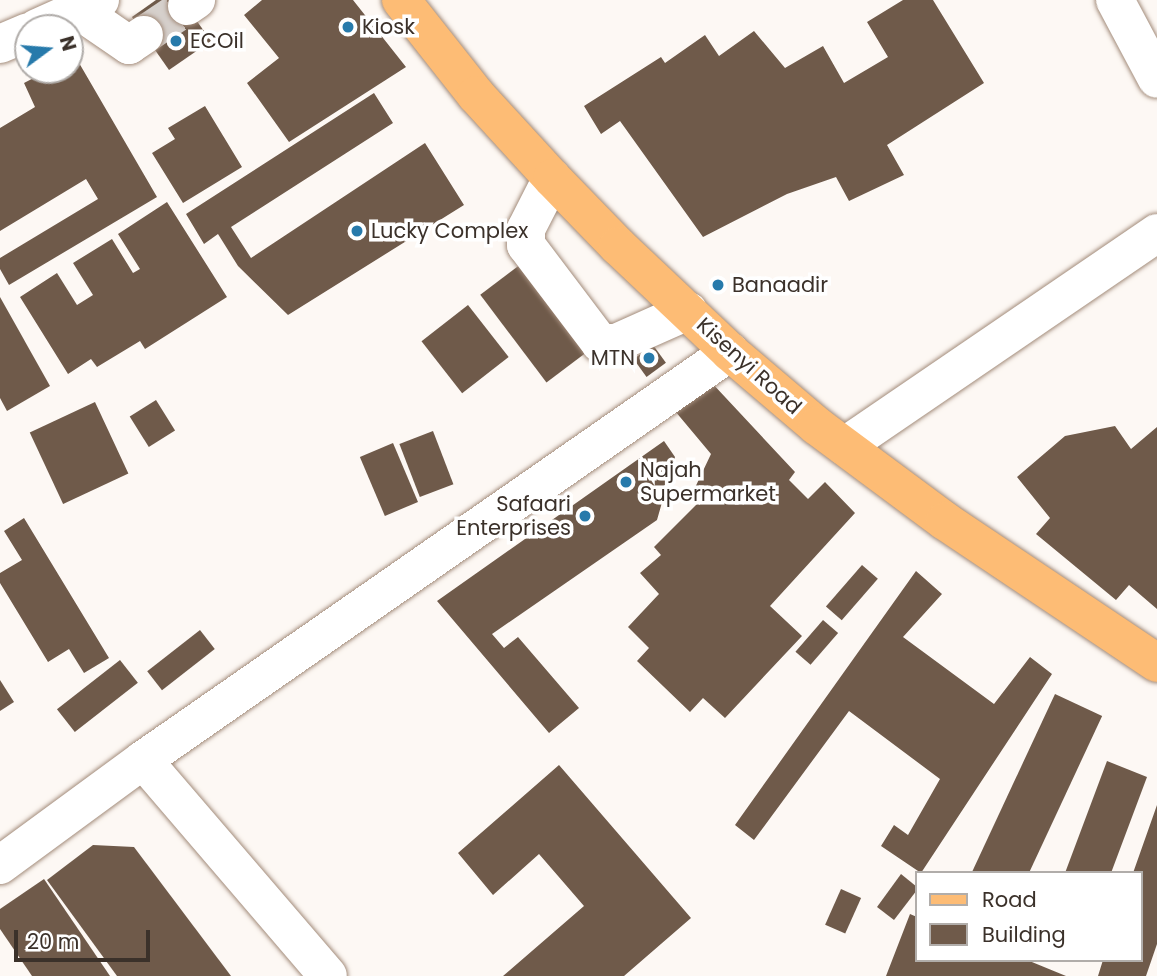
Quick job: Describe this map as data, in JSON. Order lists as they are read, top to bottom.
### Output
{
  "streets": {
    "main road": ["Kisenyi Road"]
  },
  "places": [
    "Kiosk",
    "ECOil",
    "Lucky Complex",
    "Banaadir",
    "MTN",
    "Najah Supermarket",
    "Safaari Enterprises"
  ],
  "legend": ["Road", "Building"],
  "scale_bar": "20 m",
  "north": "right"
}
